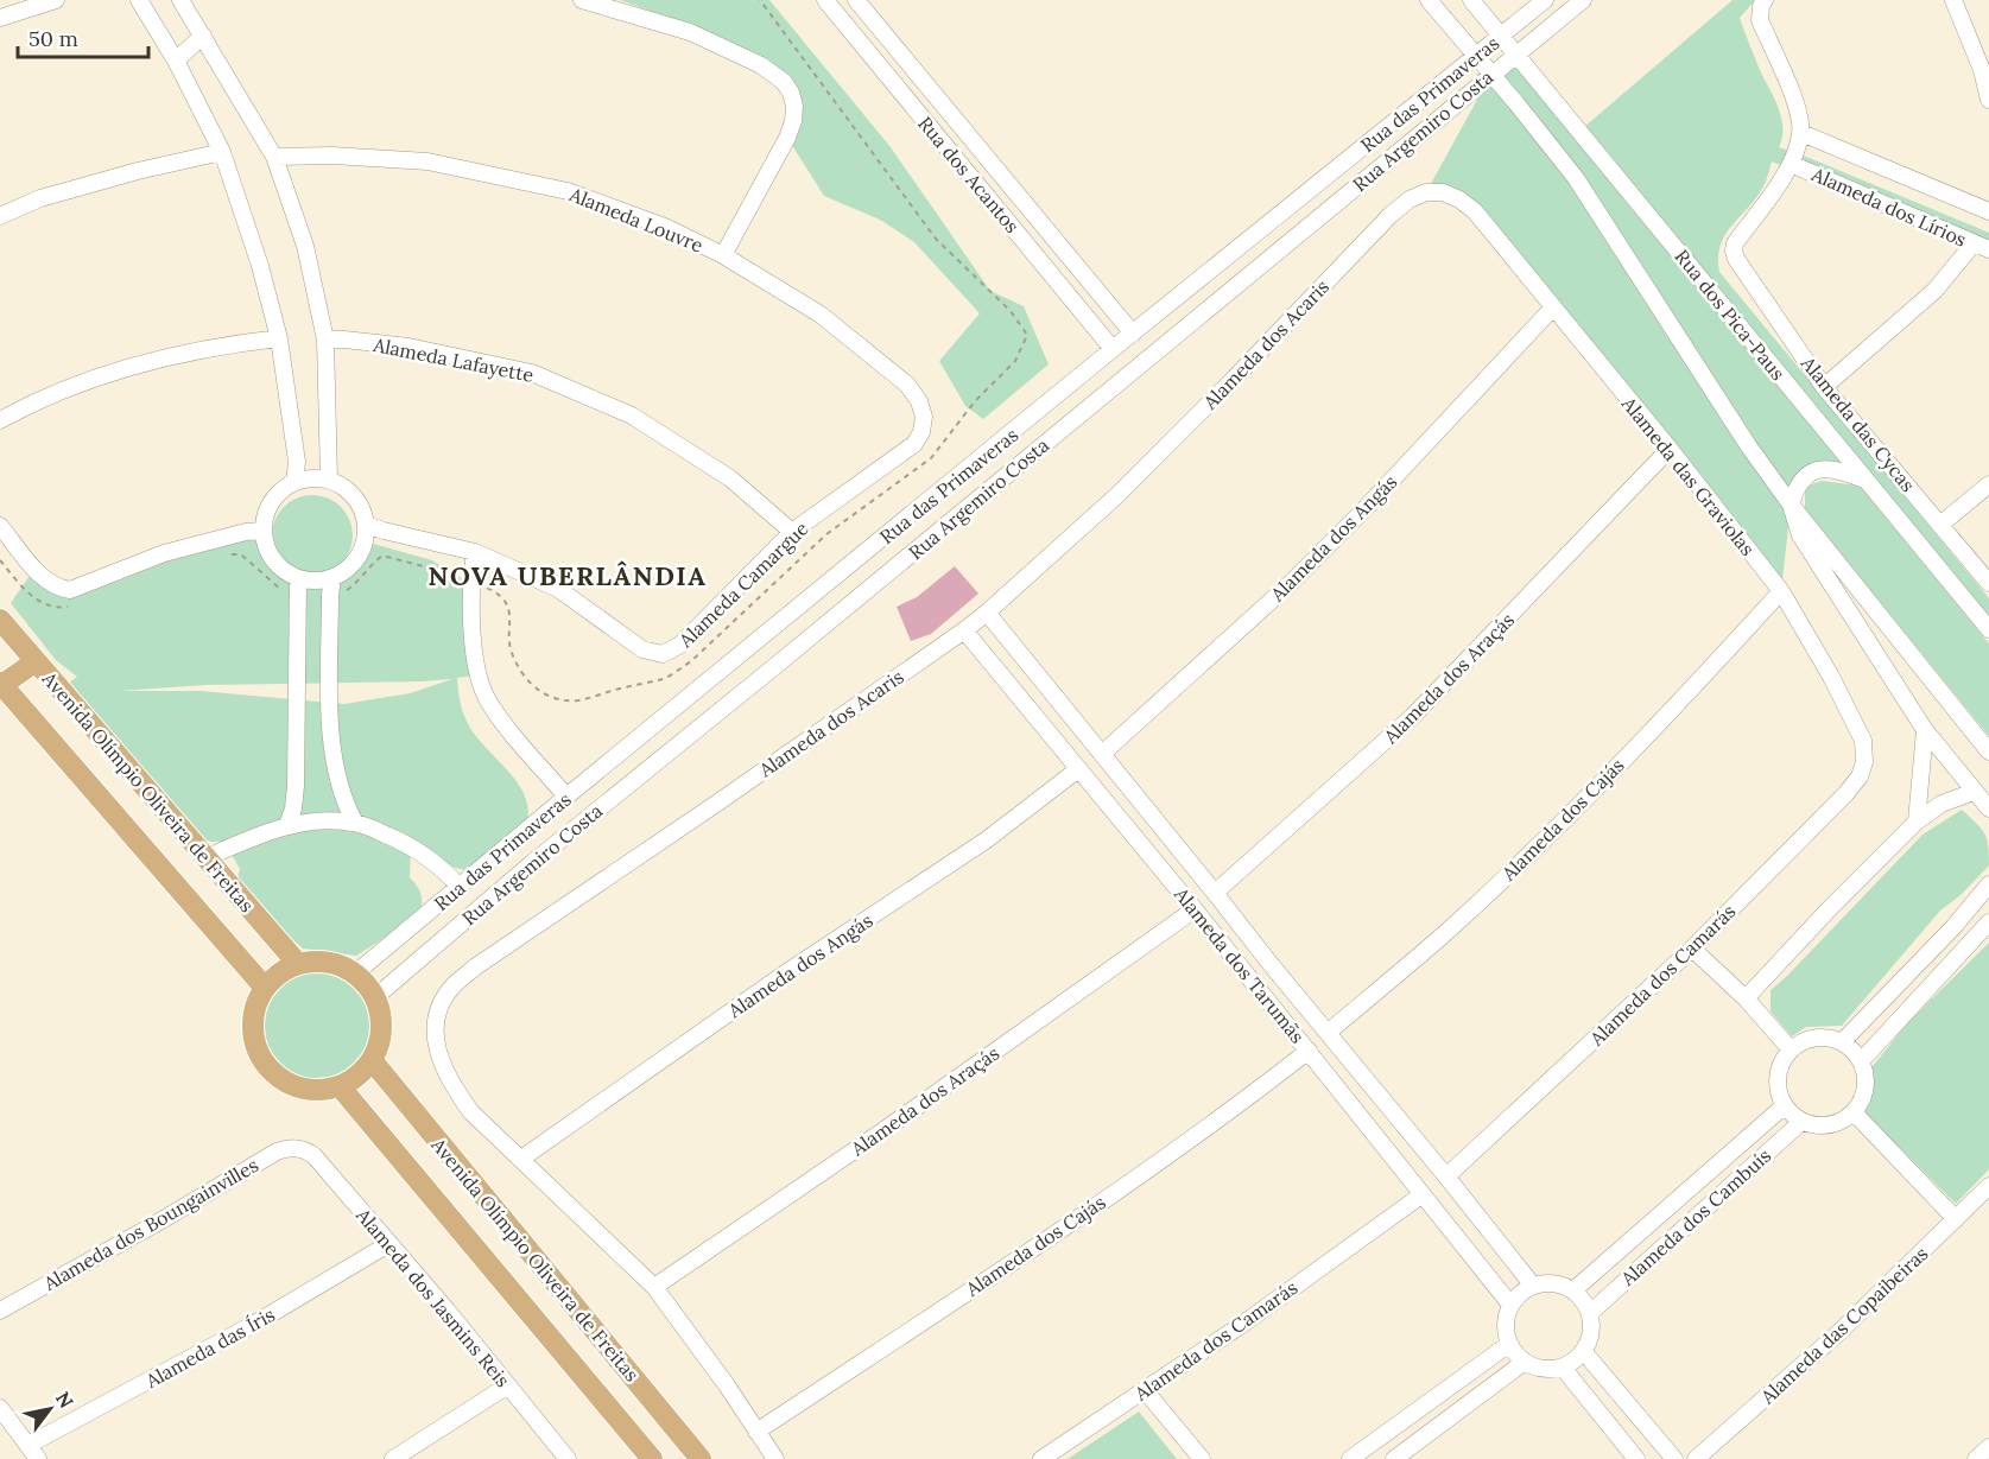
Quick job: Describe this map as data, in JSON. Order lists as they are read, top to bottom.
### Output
{
  "streets": {
    "main road": ["Avenida Olímpio Oliveira de Freitas"],
    "street": [
      "Rua das Primaveras",
      "Rua Argemiro Costa",
      "Rua dos Acantos",
      "Alameda dos Lírios",
      "Alameda Louvre",
      "Rua dos Pica-Paus",
      "Alameda dos Acaris",
      "Alameda Lafayette",
      "Alameda das Cycas",
      "Alameda das Graviolas",
      "Alameda dos Angás",
      "Alameda Camargue",
      "Alameda dos Araçás",
      "Alameda dos Cajás",
      "Alameda dos Tarumãs",
      "Alameda dos Camarás",
      "Alameda dos Cambuís",
      "Alameda dos Boungainvilles",
      "Alameda dos Jasmins Reis",
      "Alameda das Copaibeiras",
      "Alameda das Íris"
    ]
  },
  "crossings": [
    ["Rua das Primaveras", "Rua Argemiro Costa"],
    ["Rua das Primaveras", "Rua dos Acantos"],
    ["Rua das Primaveras", "Rua dos Pica-Paus"],
    ["Rua das Primaveras", "Avenida Olímpio Oliveira de Freitas"],
    ["Rua Argemiro Costa", "Rua dos Pica-Paus"],
    ["Rua Argemiro Costa", "Avenida Olímpio Oliveira de Freitas"],
    ["Alameda dos Lírios", "Alameda das Cycas"],
    ["Alameda Louvre", "Alameda Camargue"],
    ["Alameda dos Acaris", "Alameda das Graviolas"],
    ["Alameda dos Acaris", "Alameda dos Angás"],
    ["Alameda dos Acaris", "Alameda dos Araçás"],
    ["Alameda dos Acaris", "Alameda dos Tarumãs"],
    ["Alameda Lafayette", "Alameda Camargue"],
    ["Alameda das Graviolas", "Alameda dos Angás"],
    ["Alameda das Graviolas", "Alameda dos Araçás"],
    ["Alameda das Graviolas", "Alameda dos Cajás"],
    ["Alameda das Graviolas", "Alameda dos Camarás"],
    ["Alameda dos Angás", "Alameda dos Tarumãs"],
    ["Alameda dos Araçás", "Alameda dos Tarumãs"],
    ["Alameda dos Cajás", "Alameda dos Tarumãs"],
    ["Alameda dos Tarumãs", "Alameda dos Camarás"],
    ["Alameda dos Tarumãs", "Alameda dos Cambuís"],
    ["Alameda dos Boungainvilles", "Alameda dos Jasmins Reis"],
    ["Alameda dos Jasmins Reis", "Alameda das Íris"]
  ],
  "districts": ["NOVA UBERLÂNDIA"],
  "scale_bar": "50 m",
  "north": "top right"
}
